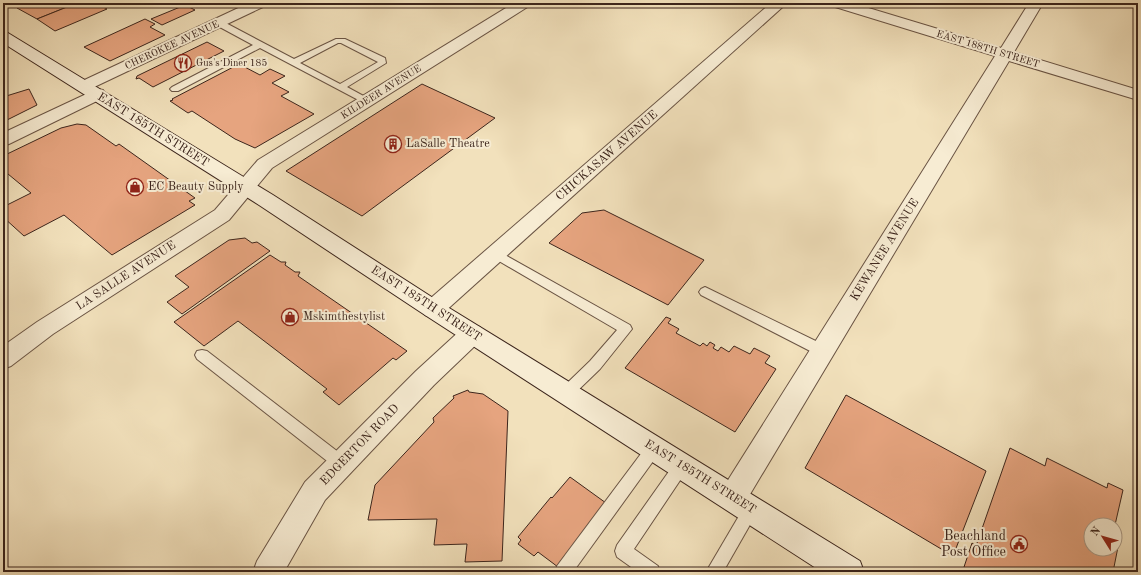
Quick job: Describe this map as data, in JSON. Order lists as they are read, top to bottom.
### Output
{
  "streets": {
    "street": [
      "CHEROKEE AVENUE",
      "EAST 188TH STREET",
      "KILDEER AVENUE",
      "EAST 185TH STREET",
      "CHICKASAW AVENUE",
      "KEWANEE AVENUE",
      "LA SALLE AVENUE",
      "EDGERTON ROAD"
    ]
  },
  "crossings": [
    ["CHEROKEE AVENUE", "EAST 185TH STREET"],
    ["EAST 188TH STREET", "KEWANEE AVENUE"],
    ["KILDEER AVENUE", "EAST 185TH STREET"],
    ["KILDEER AVENUE", "LA SALLE AVENUE"],
    ["EAST 185TH STREET", "CHICKASAW AVENUE"],
    ["EAST 185TH STREET", "KEWANEE AVENUE"],
    ["EAST 185TH STREET", "LA SALLE AVENUE"],
    ["EAST 185TH STREET", "EDGERTON ROAD"]
  ],
  "places": {
    "restaurant": ["Gus's Diner 185"],
    "building": ["LaSalle Theatre"],
    "shop": ["EC Beauty Supply", "Mskimthestylist"],
    "public building": ["Beachland Post Office"]
  },
  "north": "top left"
}
